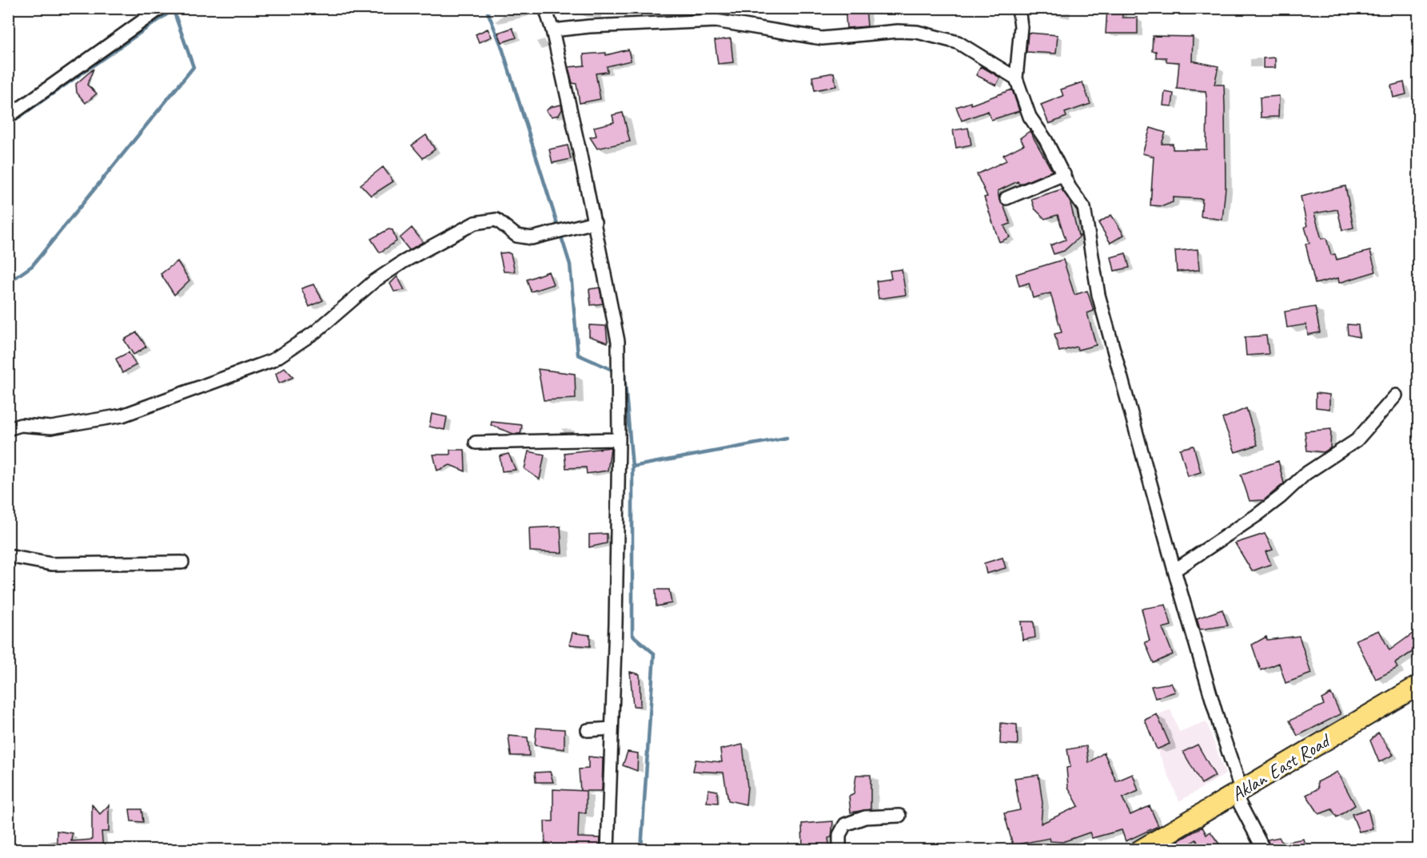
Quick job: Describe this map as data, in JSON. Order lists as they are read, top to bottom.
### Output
{
  "streets": {
    "main road": ["Aklan East Road"]
  }
}
